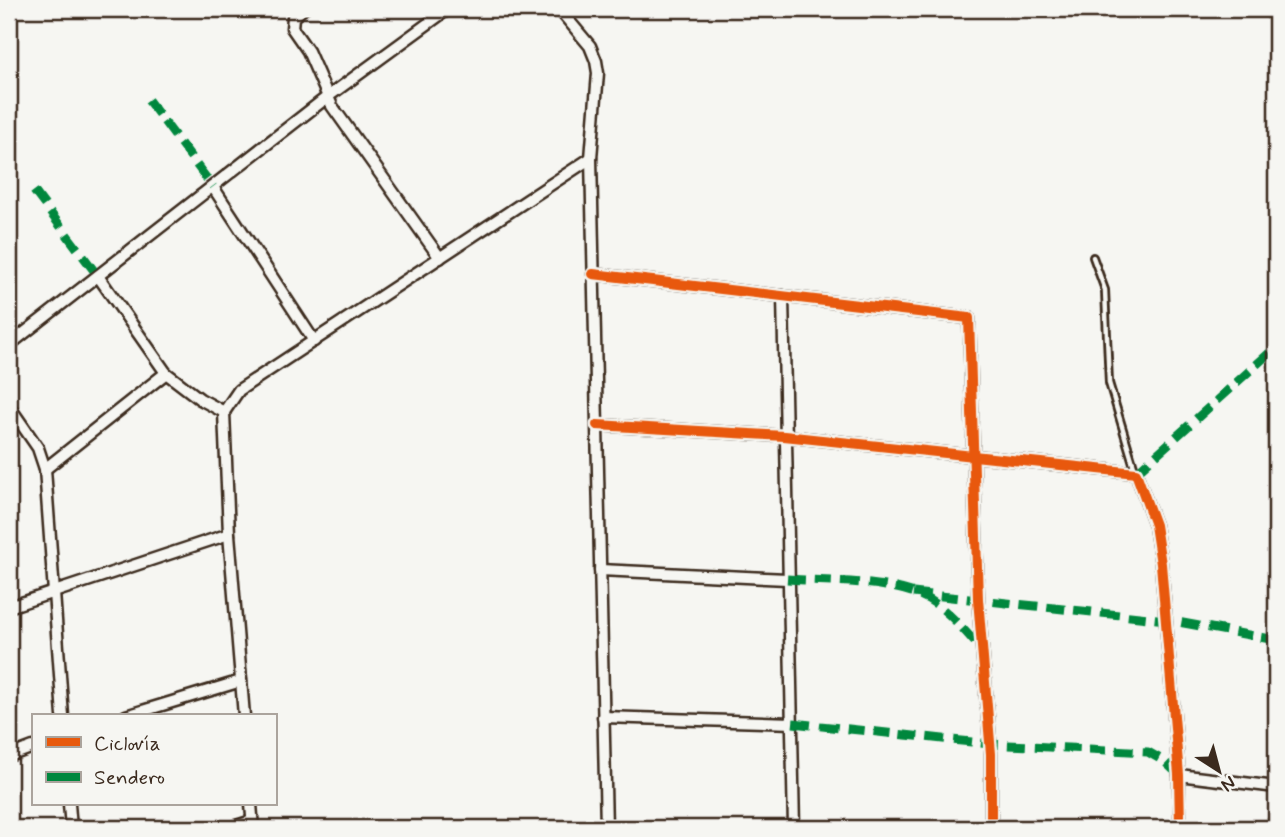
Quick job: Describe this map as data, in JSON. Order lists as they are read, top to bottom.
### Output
{
  "legend": ["Ciclovía", "Sendero"],
  "north": "bottom right"
}
